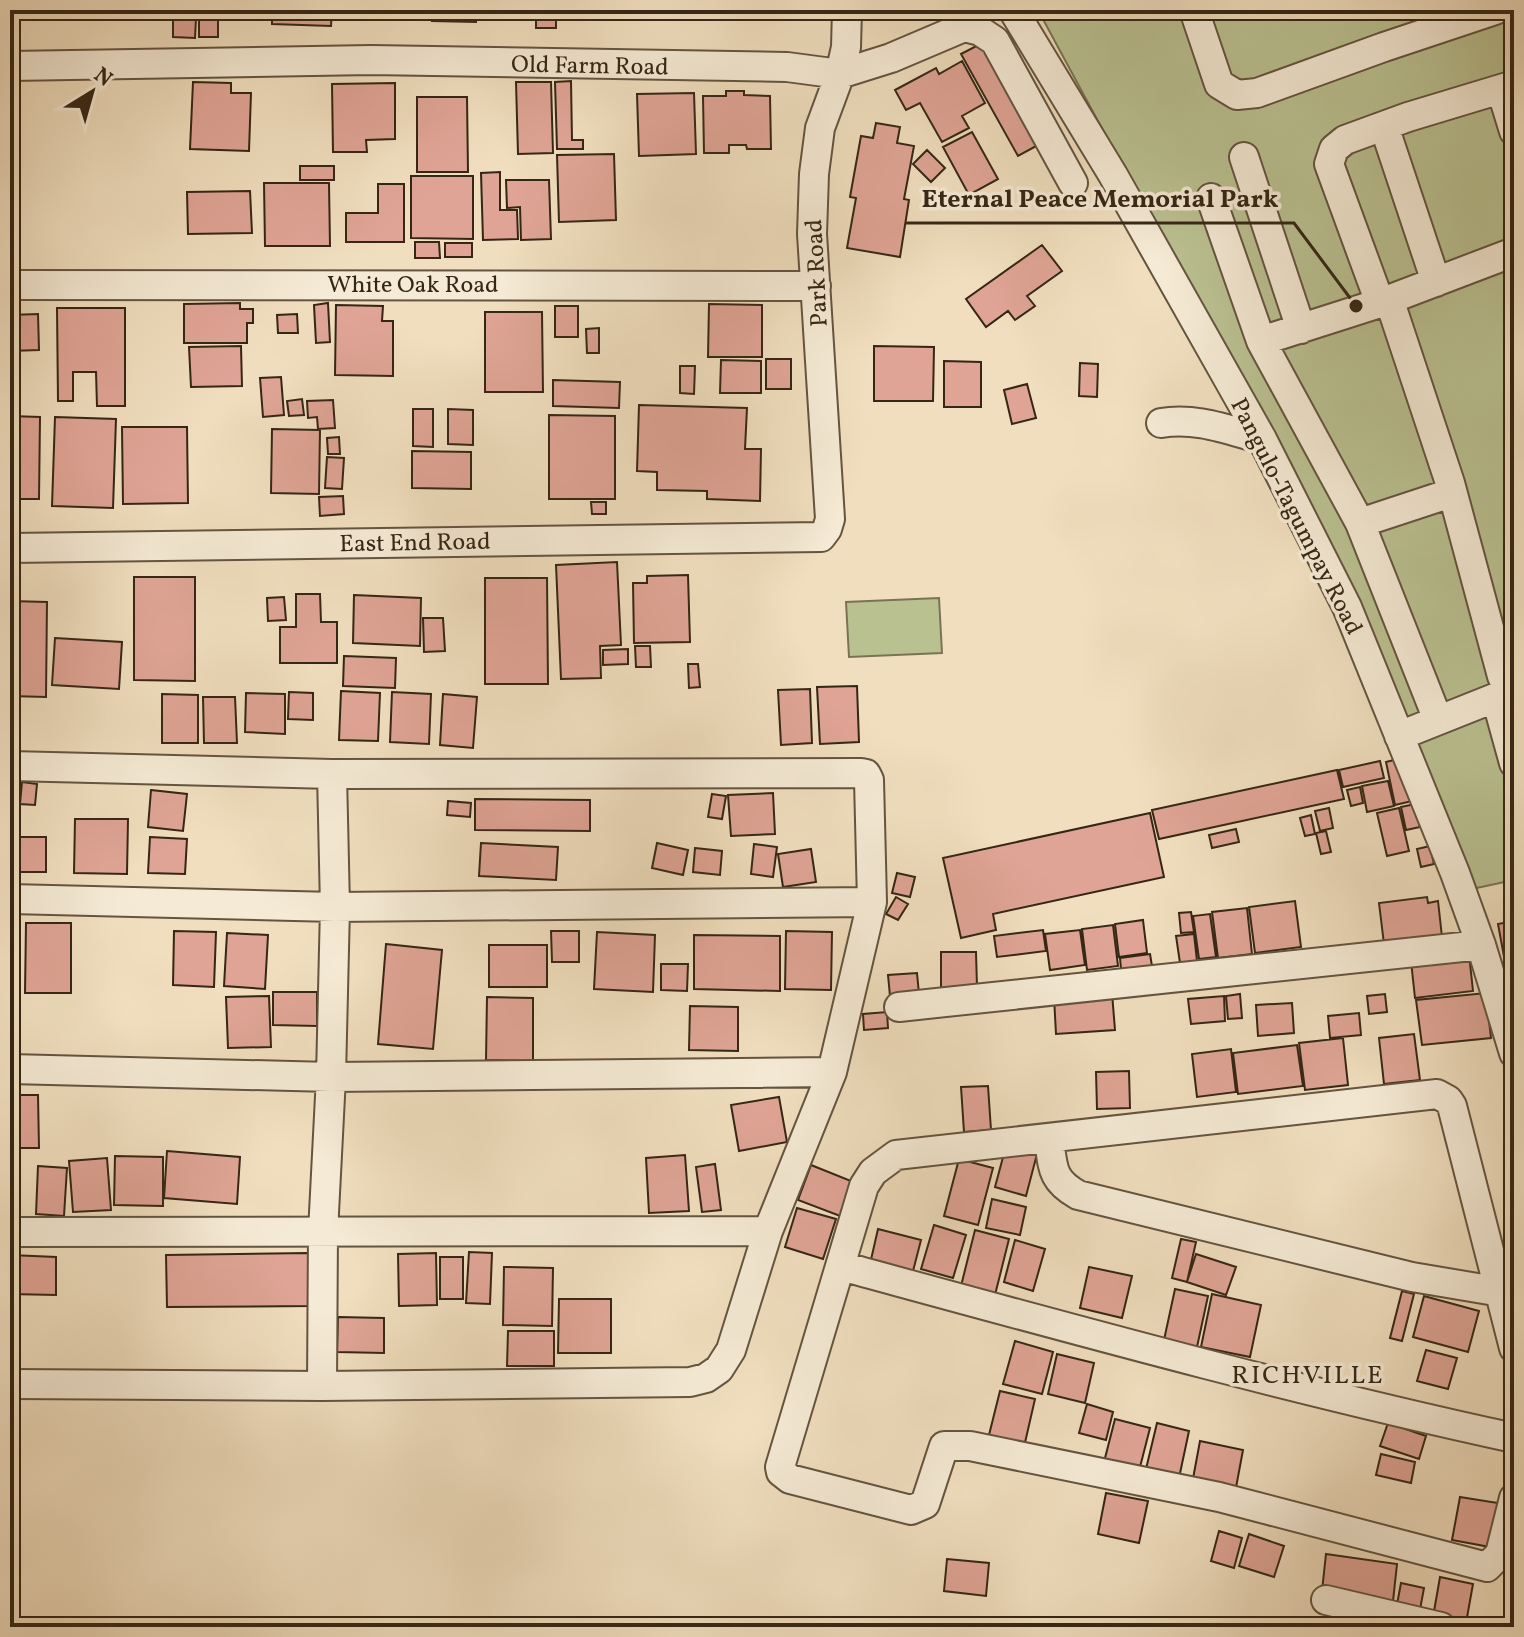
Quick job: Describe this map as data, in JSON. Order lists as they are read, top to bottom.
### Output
{
  "streets": {
    "street": [
      "Old Farm Road",
      "Park Road",
      "White Oak Road",
      "Pangulo-Tagumpay Road",
      "East End Road"
    ]
  },
  "crossings": [
    ["Old Farm Road", "Park Road"],
    ["Park Road", "White Oak Road"],
    ["Park Road", "East End Road"]
  ],
  "districts": ["RICHVILLE"],
  "places": ["Eternal Peace Memorial Park"],
  "north": "top right"
}
